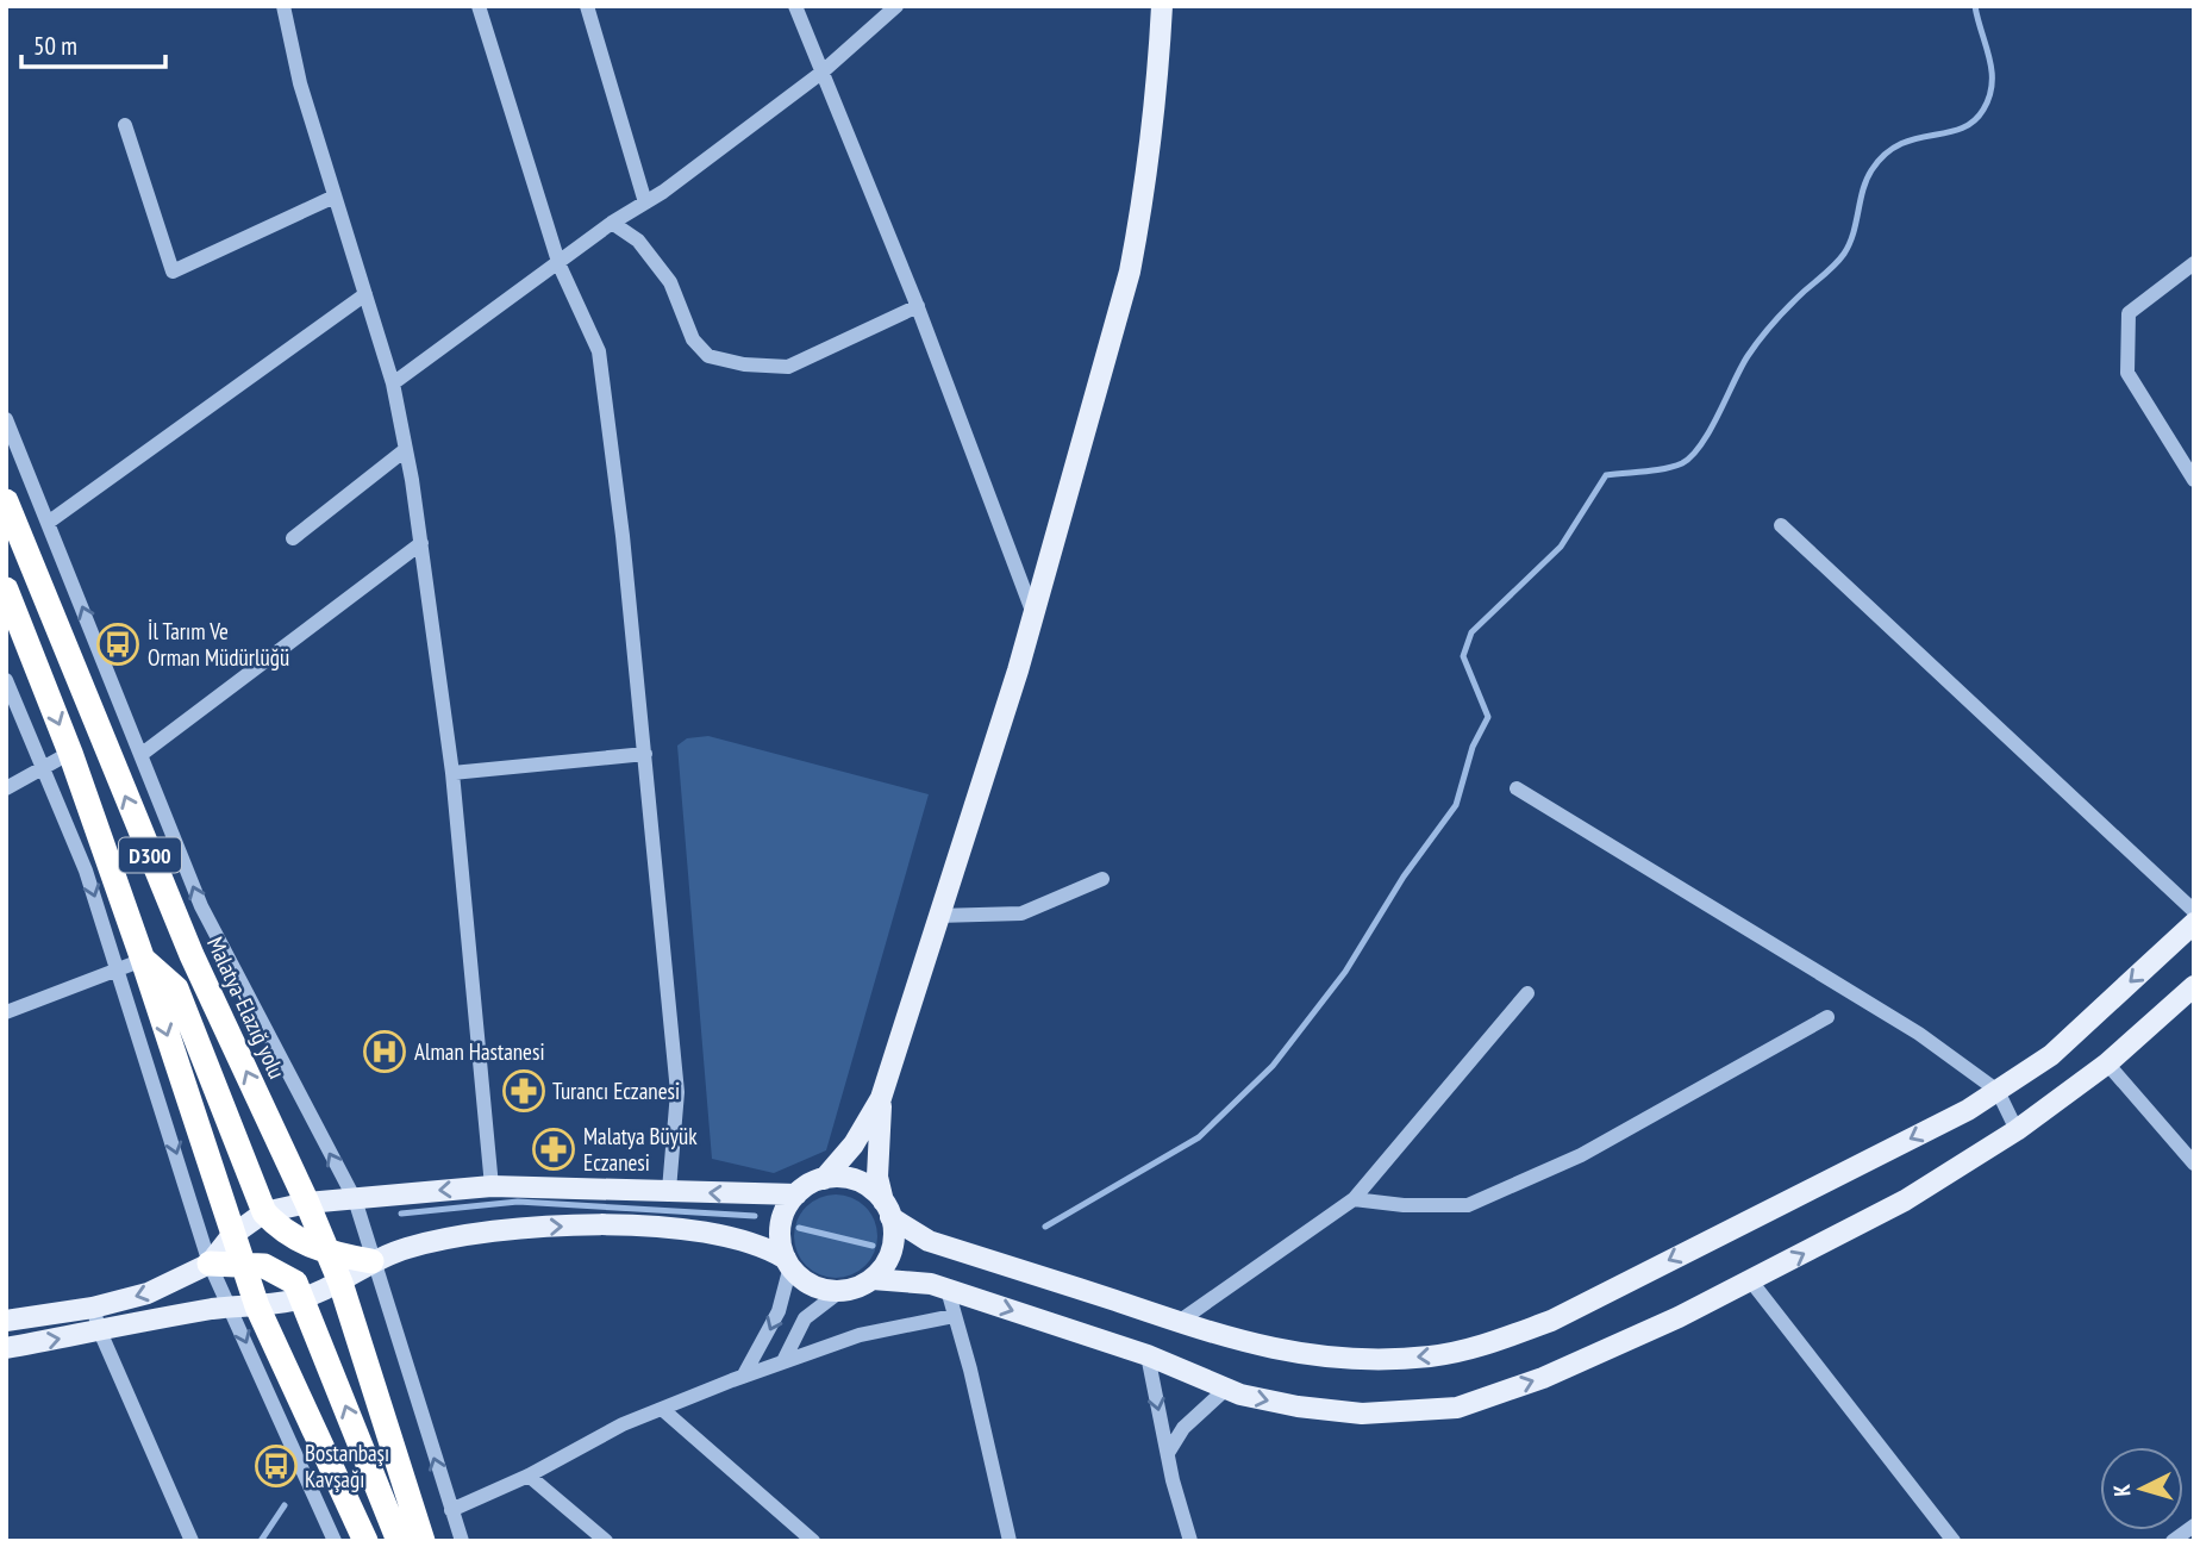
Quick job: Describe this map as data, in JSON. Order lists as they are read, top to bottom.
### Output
{
  "streets": {
    "highway": ["D300", "Malatya-Elazığ yolu"]
  },
  "places": {
    "bus stop": ["İl Tarım Ve Orman Müdürlüğü", "Bostanbaşı Kavşağı"],
    "hospital": ["Alman Hastanesi"],
    "pharmacy": ["Turancı Eczanesi", "Malatya Büyük Eczanesi"]
  },
  "scale_bar": "50 m",
  "north": "left"
}
